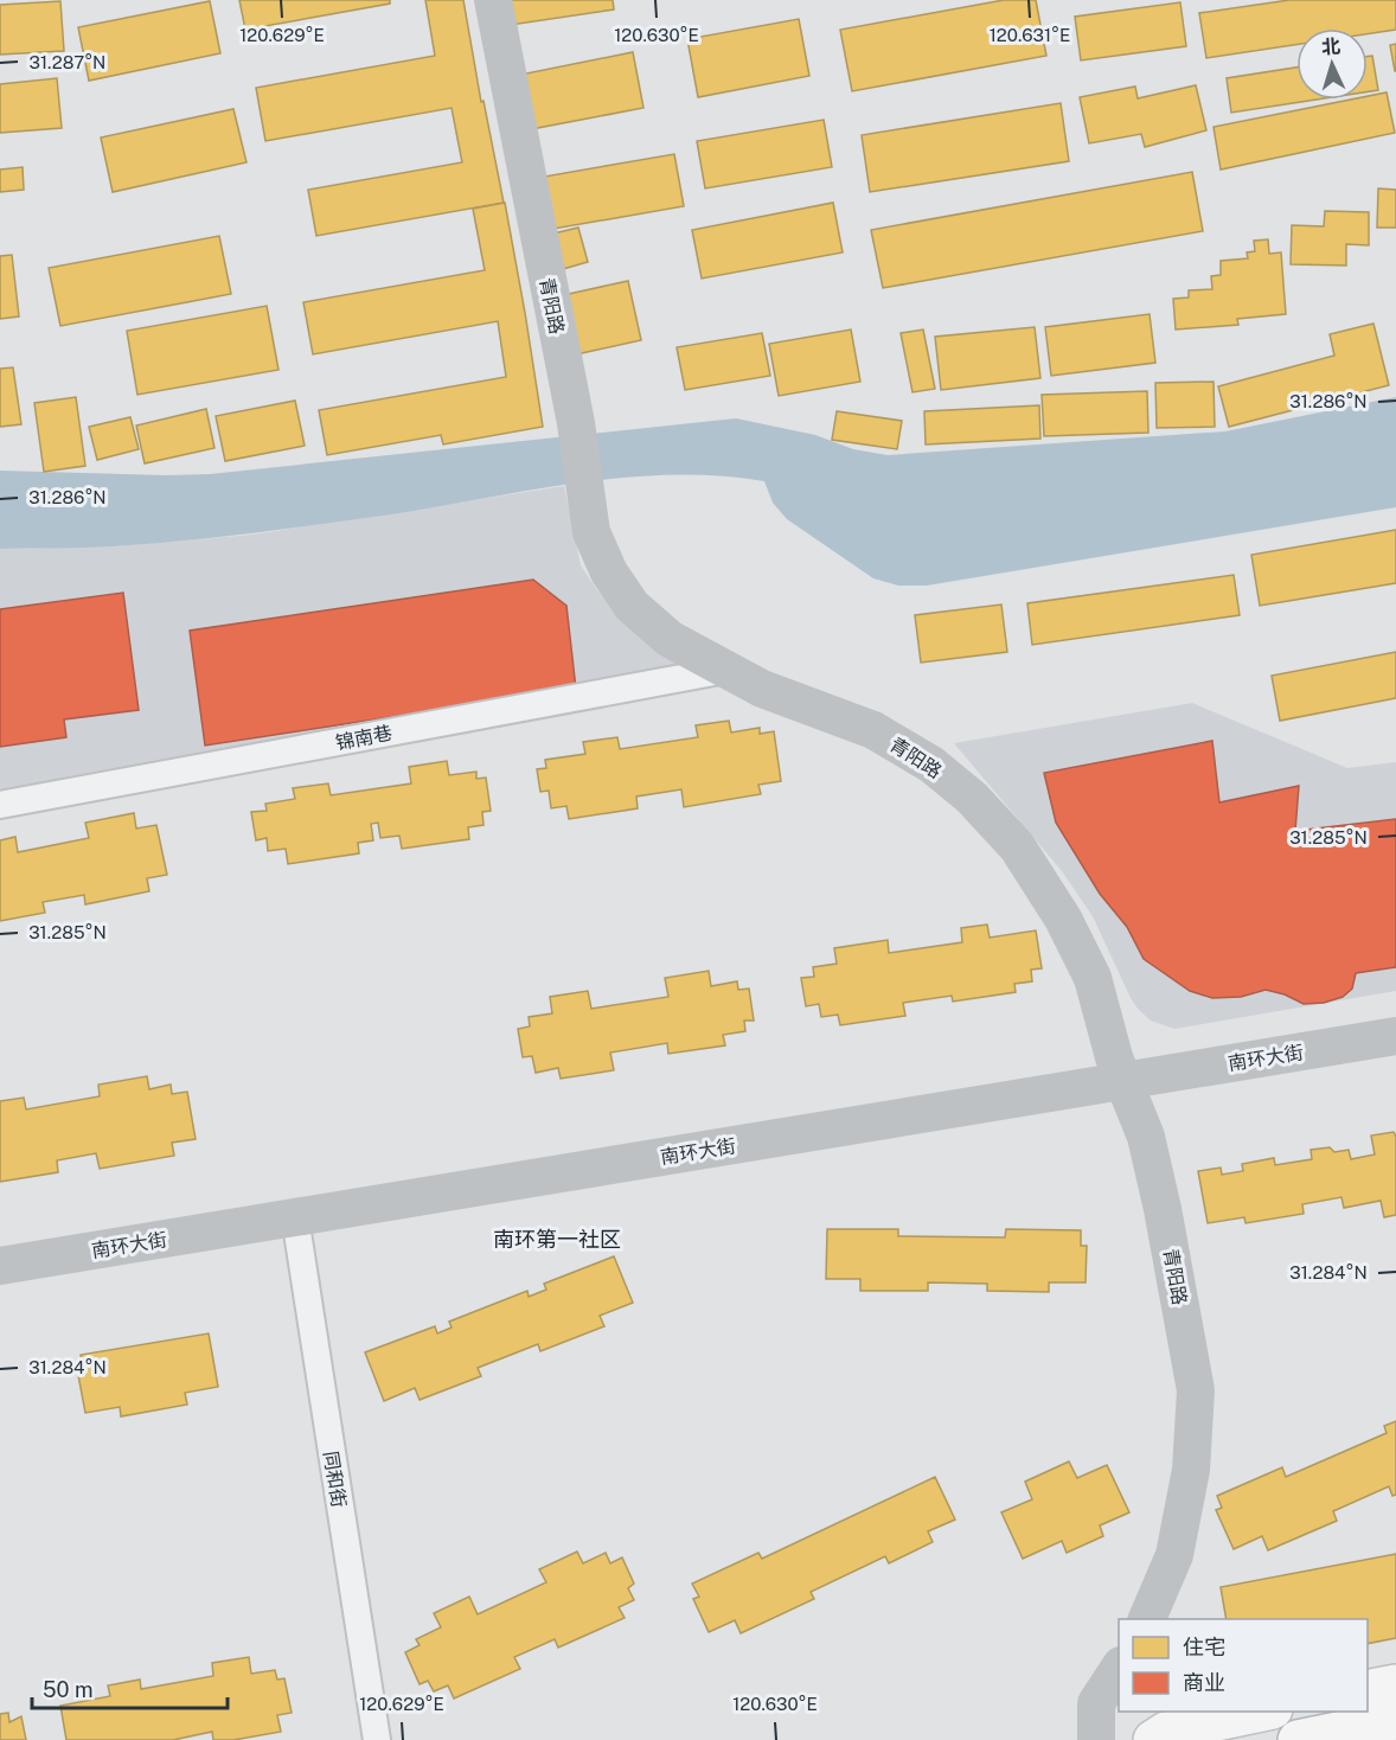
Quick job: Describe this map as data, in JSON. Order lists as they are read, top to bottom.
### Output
{
  "streets": {
    "street": [
      "青阳路",
      "锦南巷",
      "南环大街",
      "同和街"
    ]
  },
  "crossings": [
    ["青阳路", "锦南巷"],
    ["青阳路", "南环大街"],
    ["南环大街", "同和街"]
  ],
  "districts": ["南环第一社区"],
  "legend": ["住宅", "商业"],
  "scale_bar": "50 m",
  "north": "top",
  "coordinates": [
    "120.629°E",
    "120.630°E",
    "120.631°E",
    "31.287°N",
    "31.286°N",
    "31.285°N",
    "31.284°N"
  ]
}
